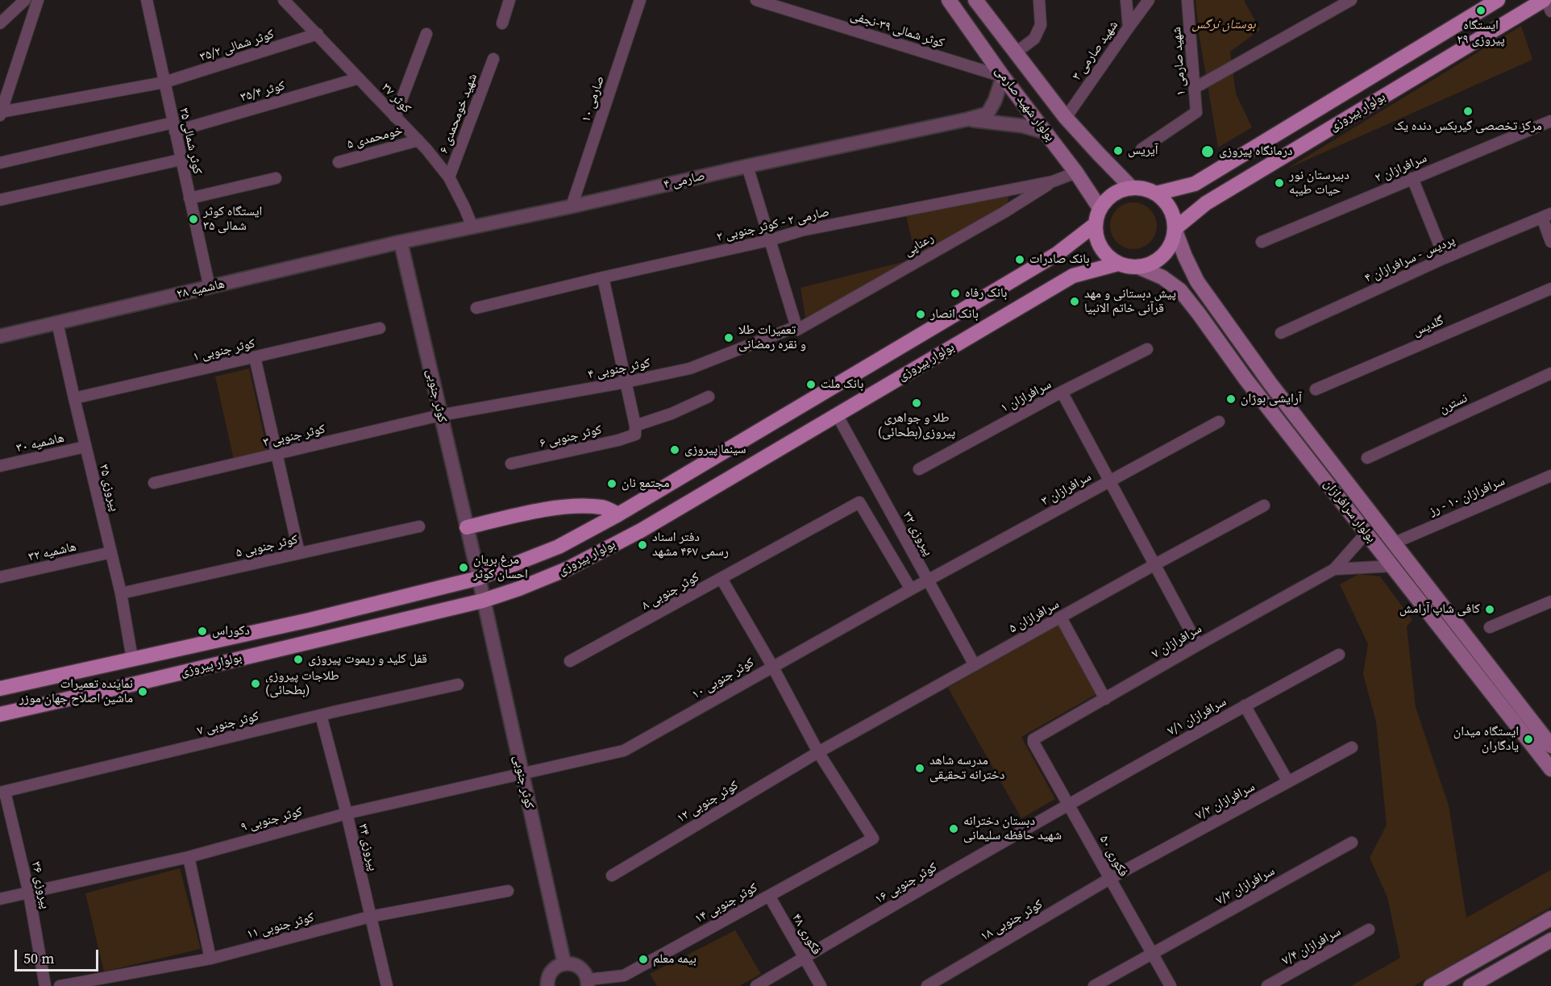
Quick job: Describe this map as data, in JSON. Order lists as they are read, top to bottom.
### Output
{
  "streets": {
    "main road": ["بولوار شهید صارمی", "بولوار پیروزی", "بولوار سرافرازان"],
    "street": [
      "کوثر شمالی ۳۹-نجفی",
      "کوثر شمالی ۳۵/۲",
      "شهید صارمی ۳",
      "شهید صارمی ۱",
      "کوثر ۳۵/۴",
      "کوثر ۳۷",
      "صارمی ۱۰",
      "شهید خومحمدی ۶",
      "خومحمدی ۵",
      "کوثر شمالی ۳۵",
      "سرافرازان ۲",
      "صارمی ۴",
      "صارمی ۲ - کوثر جنوبی ۲",
      "رعناپی",
      "پردیس - سرافرازان ۴",
      "هاشمیه ۲۸",
      "گلدیس",
      "کوثر جنوبی ۱",
      "کوثر جنوبی ۴",
      "کوثر جنوبی",
      "سرافرازان ۱",
      "نسترن",
      "کوثر جنوبی ۳",
      "کوثر جنوبی ۶",
      "هاشمیه ۳۰",
      "پیروزی ۳۵",
      "سرافرازان ۳",
      "سرافرازان ۱۰ - رز",
      "پیروزی ۳۲",
      "کوثر جنوبی ۵",
      "هاشمیه ۳۲",
      "کوثر جنوبی ۸",
      "سرافرازان ۵",
      "سرافرازان ۷",
      "کوثر جنوبی ۱۰",
      "سرافرازان ۷/۱",
      "کوثر جنوبی ۷",
      "سرافرازان ۷/۲",
      "کوثر جنوبی ۱۲",
      "کوثر جنوبی ۹",
      "پیروزی ۳۴",
      "فکوری ۵۰",
      "کوثر جنوبی ۱۶",
      "پیروزی ۳۶",
      "سرافرازان ۷/۳",
      "کوثر جنوبی ۱۴",
      "کوثر جنوبی ۱۸",
      "کوثر جنوبی ۱۱",
      "فکوری ۴۸",
      "سرافرازان ۷/۴"
    ]
  },
  "crossings": [
    ["کوثر شمالی ۳۹-نجفی", "بولوار شهید صارمی"],
    ["کوثر شمالی ۳۵/۲", "کوثر ۳۷"],
    ["کوثر شمالی ۳۵/۲", "کوثر شمالی ۳۵"],
    ["شهید صارمی ۳", "بولوار شهید صارمی"],
    ["کوثر ۳۵/۴", "کوثر ۳۷"],
    ["کوثر ۳۵/۴", "کوثر شمالی ۳۵"],
    ["کوثر ۳۷", "شهید خومحمدی ۶"],
    ["کوثر ۳۷", "خومحمدی ۵"],
    ["کوثر ۳۷", "صارمی ۴"],
    ["صارمی ۱۰", "صارمی ۴"],
    ["بولوار شهید صارمی", "بولوار پیروزی"],
    ["بولوار شهید صارمی", "صارمی ۲ - کوثر جنوبی ۲"],
    ["بولوار شهید صارمی", "بولوار سرافرازان"],
    ["بولوار پیروزی", "کوثر جنوبی"],
    ["بولوار پیروزی", "پیروزی ۳۵"],
    ["بولوار پیروزی", "بولوار سرافرازان"],
    ["بولوار پیروزی", "پیروزی ۳۲"],
    ["کوثر شمالی ۳۵", "هاشمیه ۲۸"],
    ["صارمی ۴", "هاشمیه ۲۸"],
    ["صارمی ۴", "کوثر جنوبی"],
    ["صارمی ۲ - کوثر جنوبی ۲", "رعناپی"],
    ["رعناپی", "کوثر جنوبی ۴"],
    ["هاشمیه ۲۸", "کوثر جنوبی"],
    ["هاشمیه ۲۸", "پیروزی ۳۵"],
    ["کوثر جنوبی ۱", "پیروزی ۳۵"],
    ["کوثر جنوبی ۴", "کوثر جنوبی"],
    ["کوثر جنوبی ۴", "کوثر جنوبی ۳"],
    ["کوثر جنوبی", "کوثر جنوبی ۳"],
    ["کوثر جنوبی", "کوثر جنوبی ۱۰"],
    ["کوثر جنوبی", "کوثر جنوبی ۹"],
    ["هاشمیه ۳۰", "پیروزی ۳۵"],
    ["پیروزی ۳۵", "کوثر جنوبی ۵"],
    ["پیروزی ۳۵", "هاشمیه ۳۲"],
    ["سرافرازان ۳", "پیروزی ۳۲"],
    ["سرافرازان ۳", "کوثر جنوبی ۱۰"],
    ["سرافرازان ۱۰ - رز", "بولوار سرافرازان"],
    ["پیروزی ۳۲", "سرافرازان ۵"],
    ["پیروزی ۳۲", "کوثر جنوبی ۱۰"],
    ["کوثر جنوبی ۸", "کوثر جنوبی ۱۰"],
    ["سرافرازان ۵", "کوثر جنوبی ۱۲"],
    ["سرافرازان ۵", "کوثر جنوبی ۱۴"],
    ["سرافرازان ۷", "فکوری ۵۰"],
    ["کوثر جنوبی ۱۰", "کوثر جنوبی ۹"],
    ["سرافرازان ۷/۱", "فکوری ۵۰"],
    ["سرافرازان ۷/۱", "کوثر جنوبی ۱۶"],
    ["کوثر جنوبی ۷", "پیروزی ۳۴"],
    ["کوثر جنوبی ۷", "پیروزی ۳۶"],
    ["سرافرازان ۷/۲", "فکوری ۵۰"],
    ["سرافرازان ۷/۲", "کوثر جنوبی ۱۸"],
    ["کوثر جنوبی ۱۲", "کوثر جنوبی ۱۴"],
    ["کوثر جنوبی ۹", "پیروزی ۳۴"],
    ["کوثر جنوبی ۹", "پیروزی ۳۶"],
    ["پیروزی ۳۴", "کوثر جنوبی ۱۱"],
    ["فکوری ۵۰", "کوثر جنوبی ۱۶"],
    ["فکوری ۵۰", "سرافرازان ۷/۳"],
    ["فکوری ۵۰", "کوثر جنوبی ۱۸"],
    ["کوثر جنوبی ۱۶", "فکوری ۴۸"],
    ["کوثر جنوبی ۱۴", "فکوری ۴۸"]
  ],
  "parks": ["بوستان نرگس"],
  "places": [
    "ایستگاه پیروزی ۲۹",
    "مرکز تخصصی گیربکس دنده یک",
    "آیریس",
    "درمانگاه پیروزی",
    "دبیرستان نور حیات طیبه",
    "ایستگاه کوثر شمالی ۳۵",
    "بانک صادرات",
    "بانک رفاه",
    "پیش دبستانی و مهد قرآنی خاتم الانبیا",
    "بانک انصار",
    "تعمیرات طلا و نقره رمضانی",
    "بانک ملت",
    "آرایشی بوژان",
    "طلا و جواهری پیروزی(بطحائی)",
    "سینما پیروزی",
    "مجتمع نان",
    "دفتر اسناد رسمی ۴۶۷ مشهد",
    "مرغ بریان احسان کوثر",
    "کافی شاپ آرامش",
    "دکوراس",
    "قفل کلید و ریموت پیروزی",
    "طلاجات پیروزی (بطحائی)",
    "نماینده تعمیرات ماشین اصلاح جهان موزر",
    "ایستگاه میدان یادگاران",
    "مدرسه شاهد دخترانه تحقیقی",
    "دبستان دخترانه شهید حافظه سلیمانی",
    "بیمه معلم"
  ],
  "scale_bar": "50 m"
}
